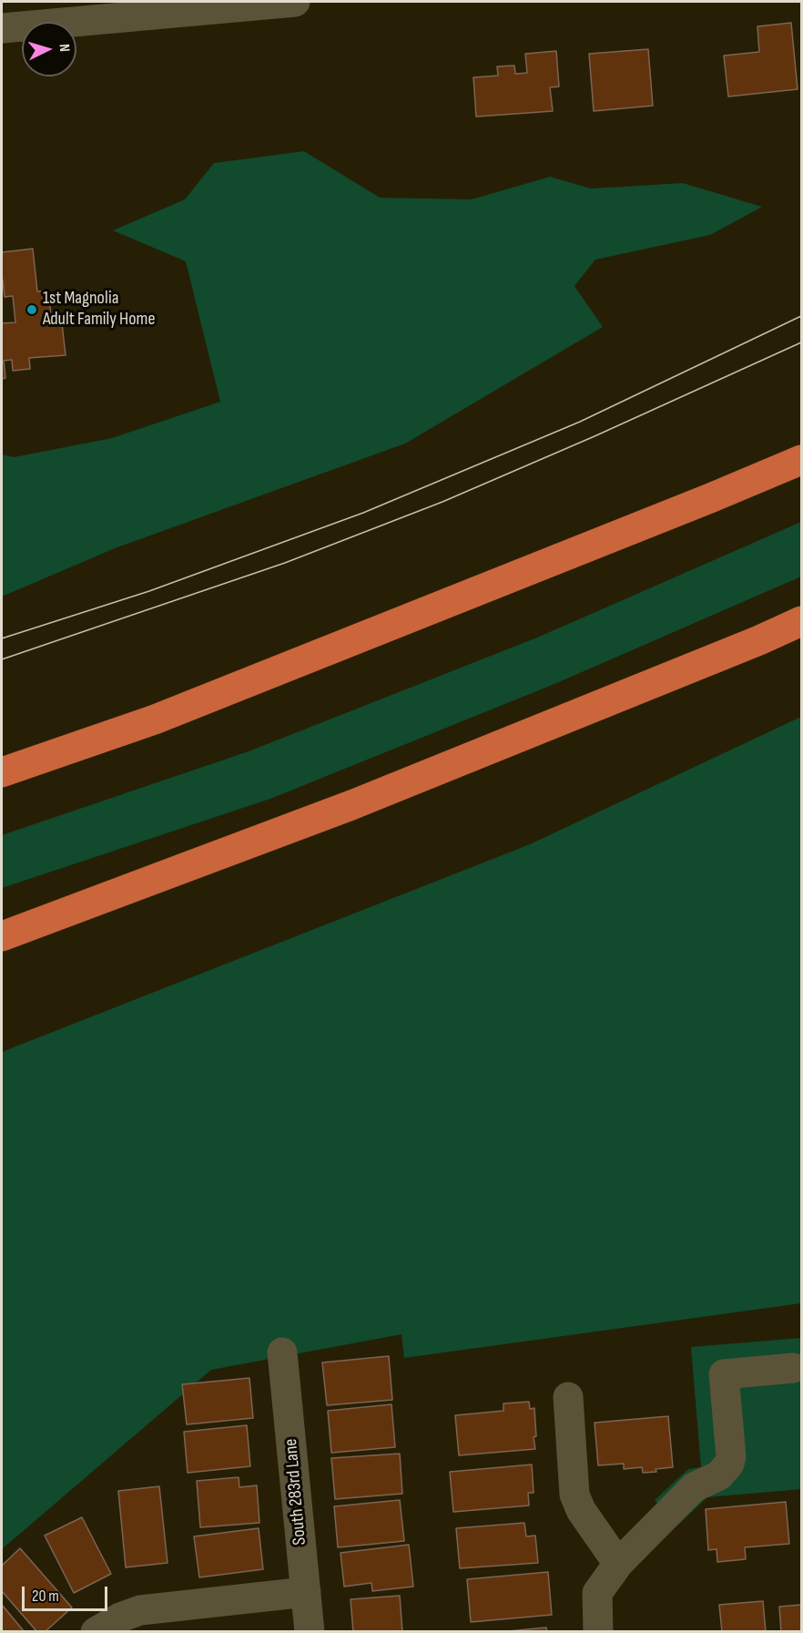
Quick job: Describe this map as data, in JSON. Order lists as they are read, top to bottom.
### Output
{
  "streets": {
    "street": ["South 283rd Lane"]
  },
  "places": ["1st Magnolia Adult Family Home"],
  "scale_bar": "20 m",
  "north": "right"
}
